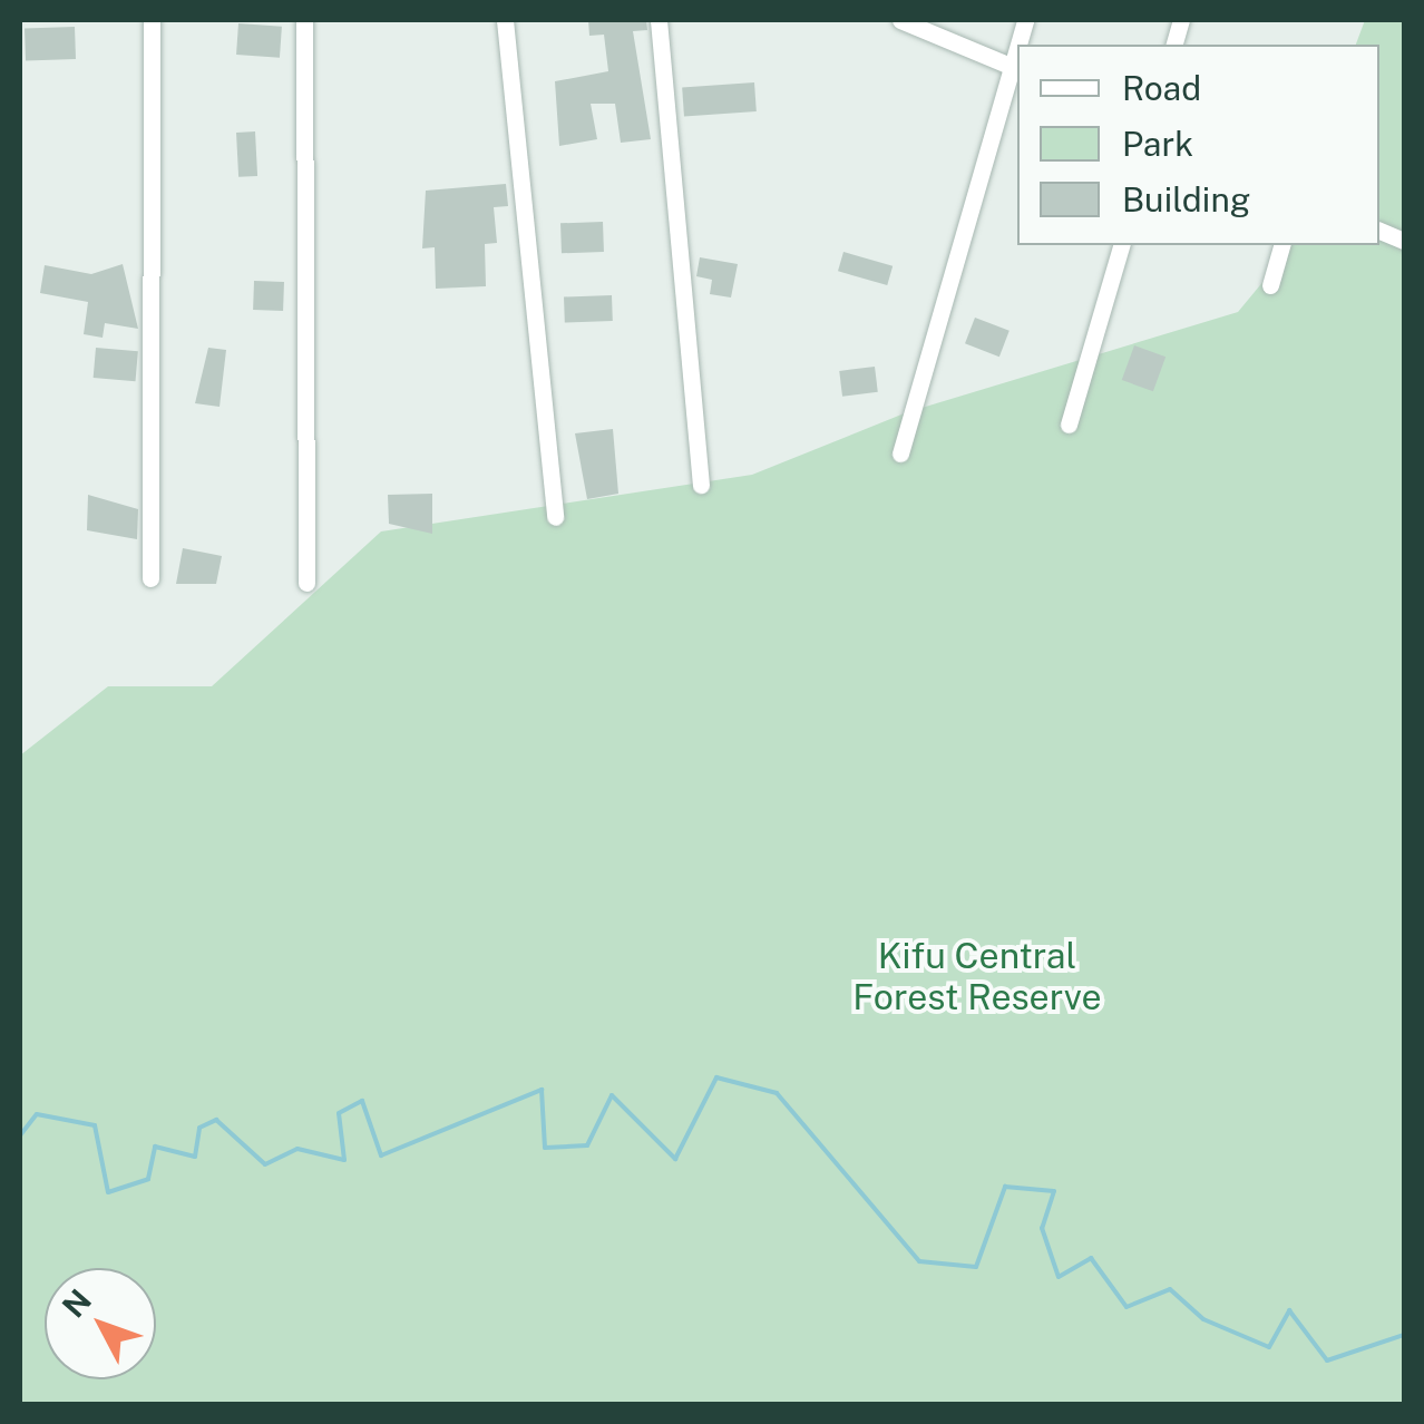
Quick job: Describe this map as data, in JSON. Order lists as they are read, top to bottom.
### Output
{
  "parks": ["Kifu Central Forest Reserve"],
  "legend": ["Road", "Park", "Building"],
  "north": "top left"
}
